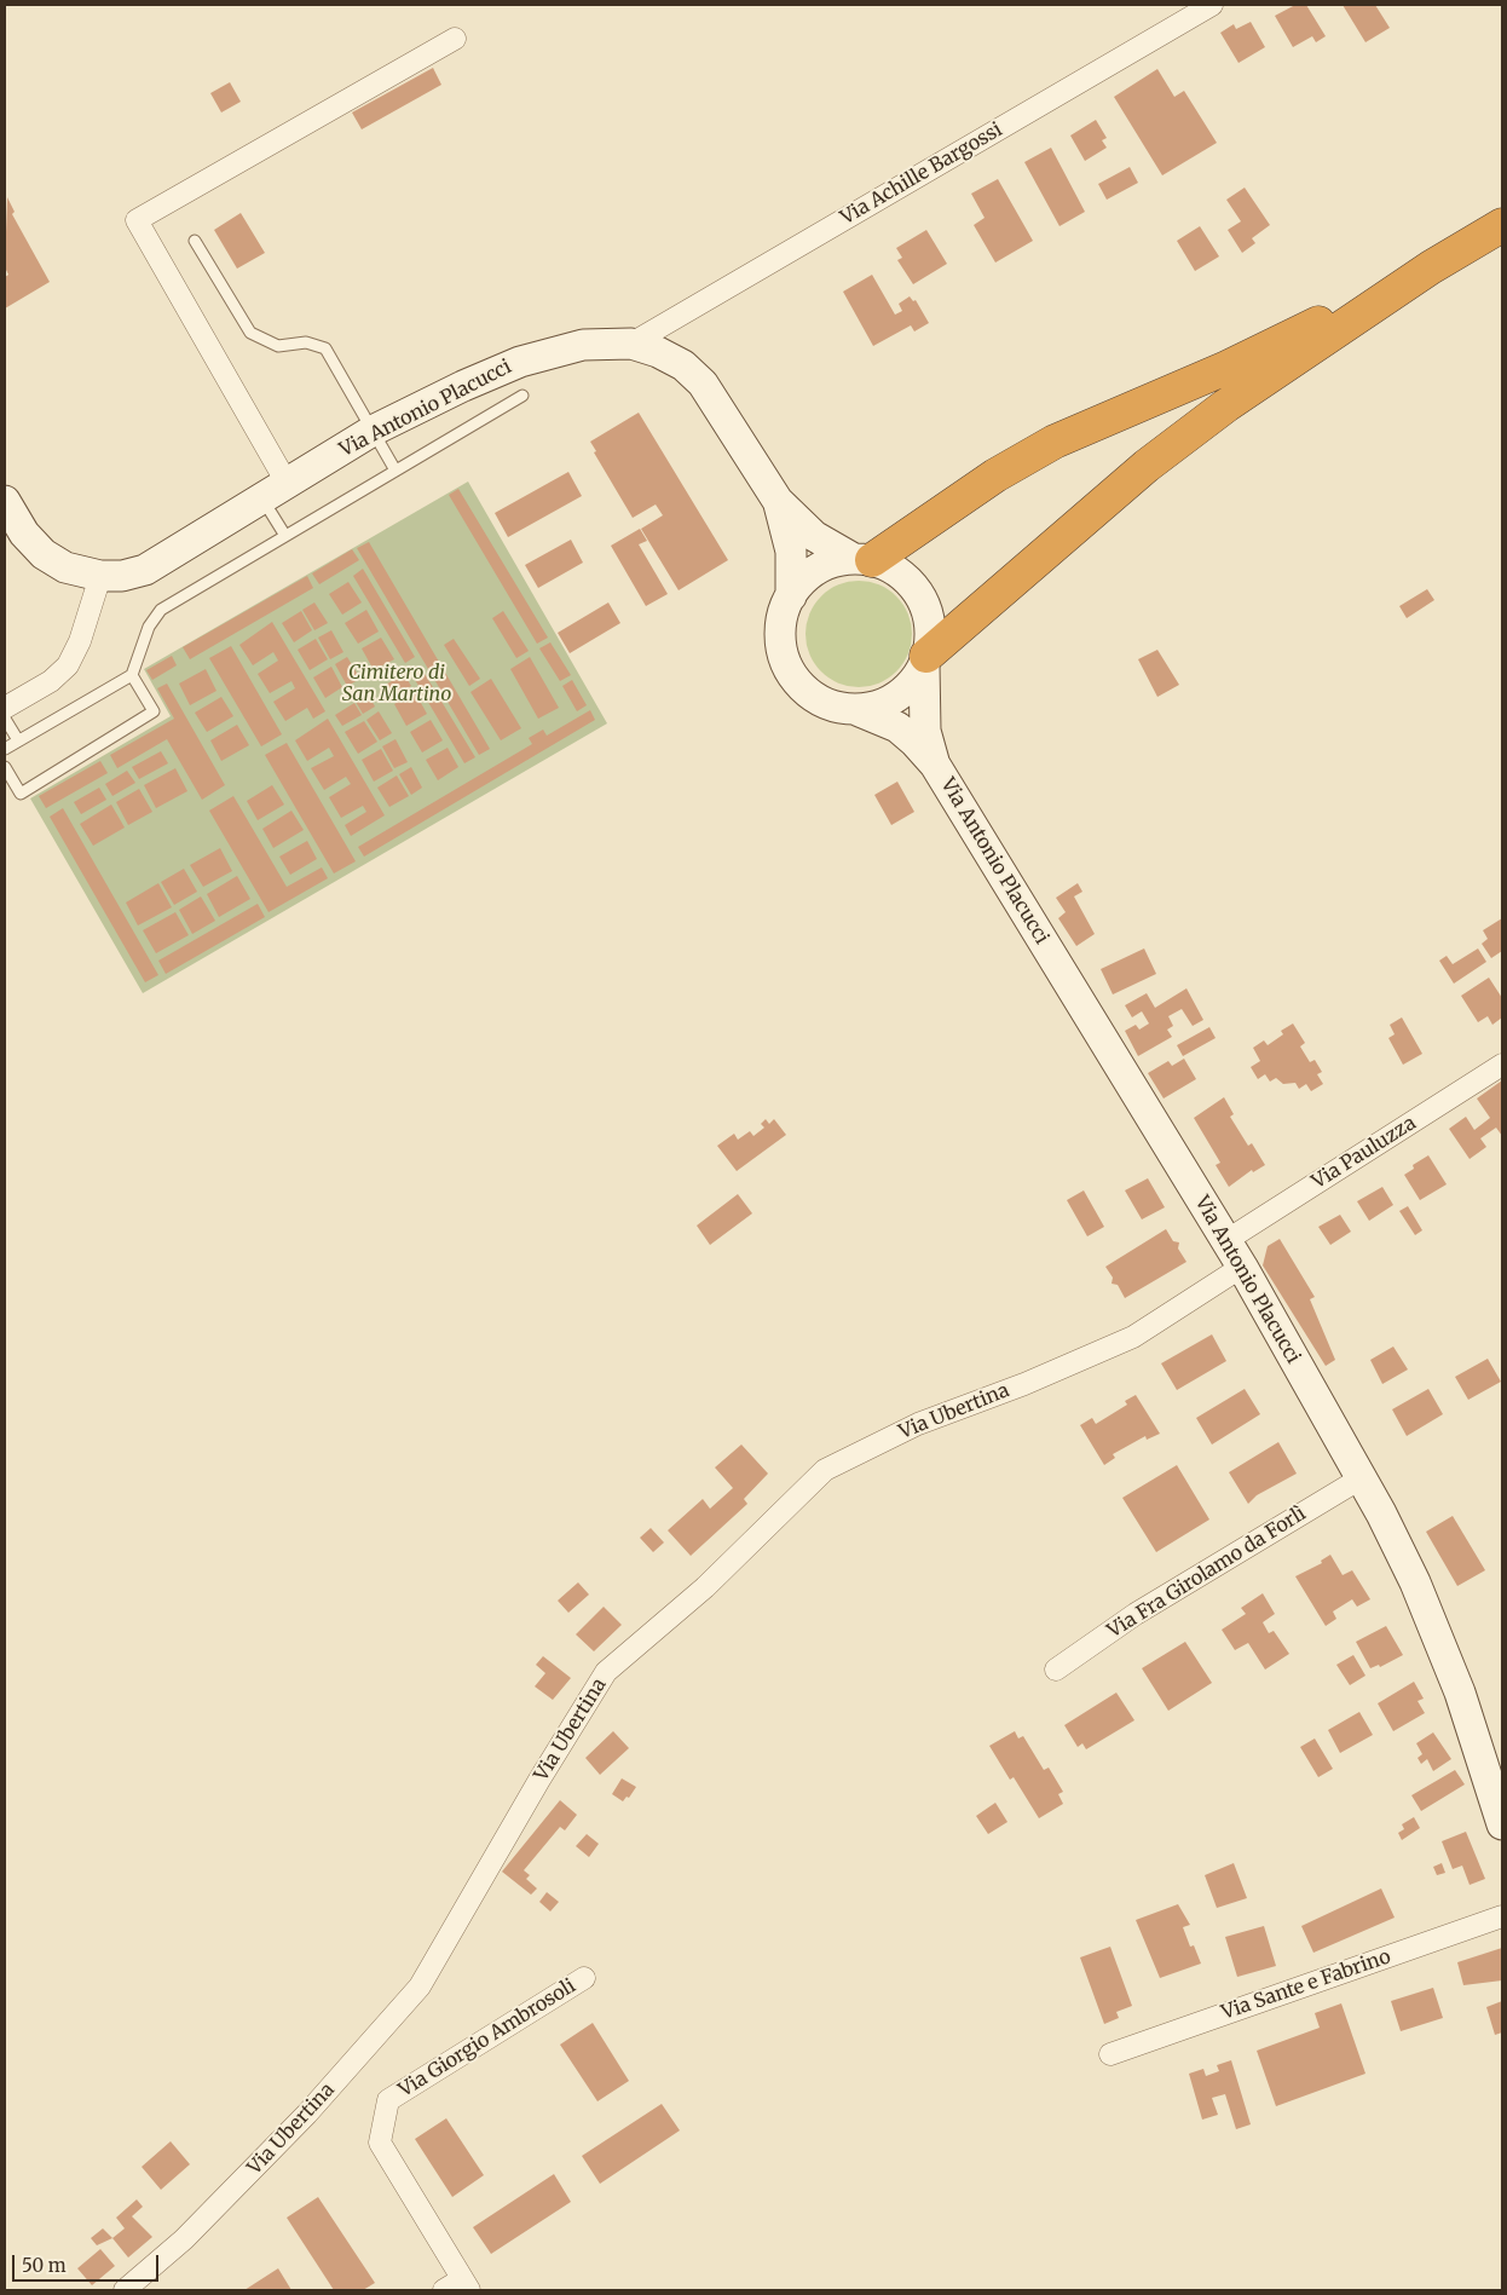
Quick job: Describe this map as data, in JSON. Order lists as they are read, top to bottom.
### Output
{
  "streets": {
    "main road": ["Via Antonio Placucci"],
    "street": [
      "Via Achille Bargossi",
      "Via Pauluzza",
      "Via Ubertina",
      "Via Fra Girolamo da Forlì",
      "Via Sante e Fabrino",
      "Via Giorgio Ambrosoli"
    ]
  },
  "crossings": [
    ["Via Achille Bargossi", "Via Antonio Placucci"],
    ["Via Antonio Placucci", "Via Pauluzza"],
    ["Via Antonio Placucci", "Via Ubertina"],
    ["Via Antonio Placucci", "Via Fra Girolamo da Forlì"]
  ],
  "parks": ["Cimitero di San Martino"],
  "scale_bar": "50 m"
}
